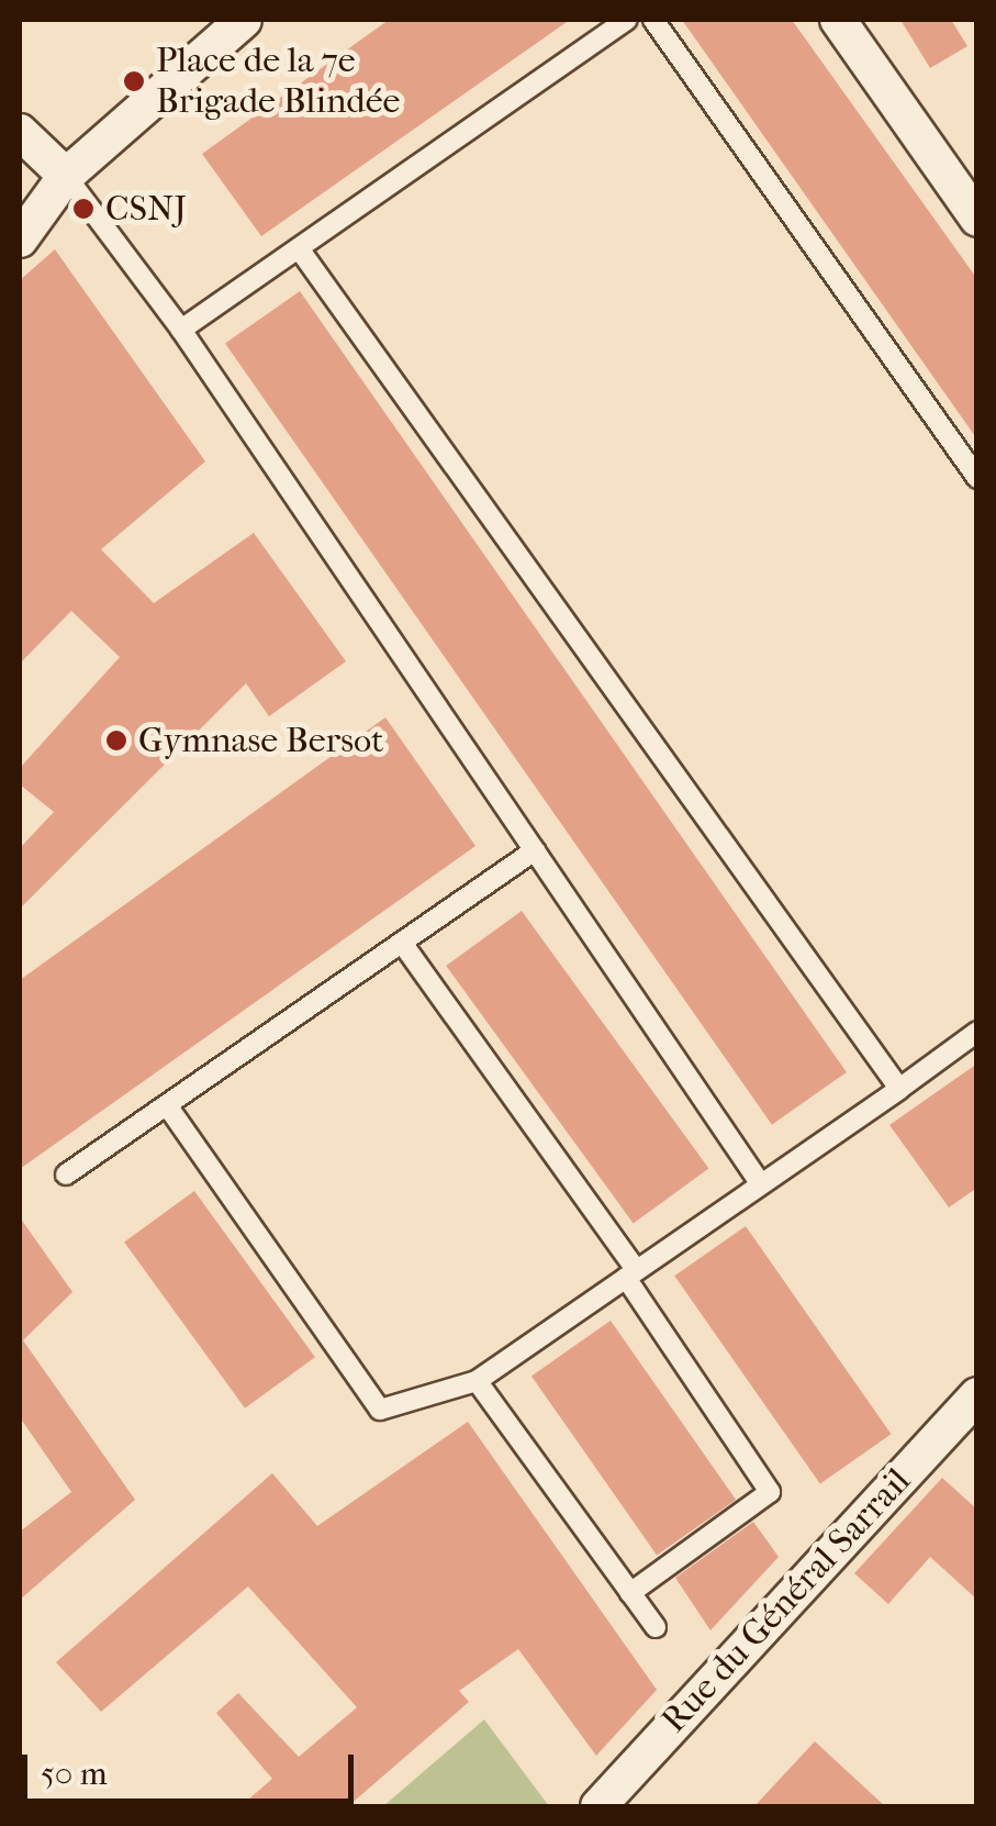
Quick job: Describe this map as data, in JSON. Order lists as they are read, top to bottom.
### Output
{
  "streets": {
    "street": ["Rue du Général Sarrail"]
  },
  "places": ["Place de la 7e Brigade Blindée", "CSNJ", "Gymnase Bersot"],
  "scale_bar": "50 m"
}
